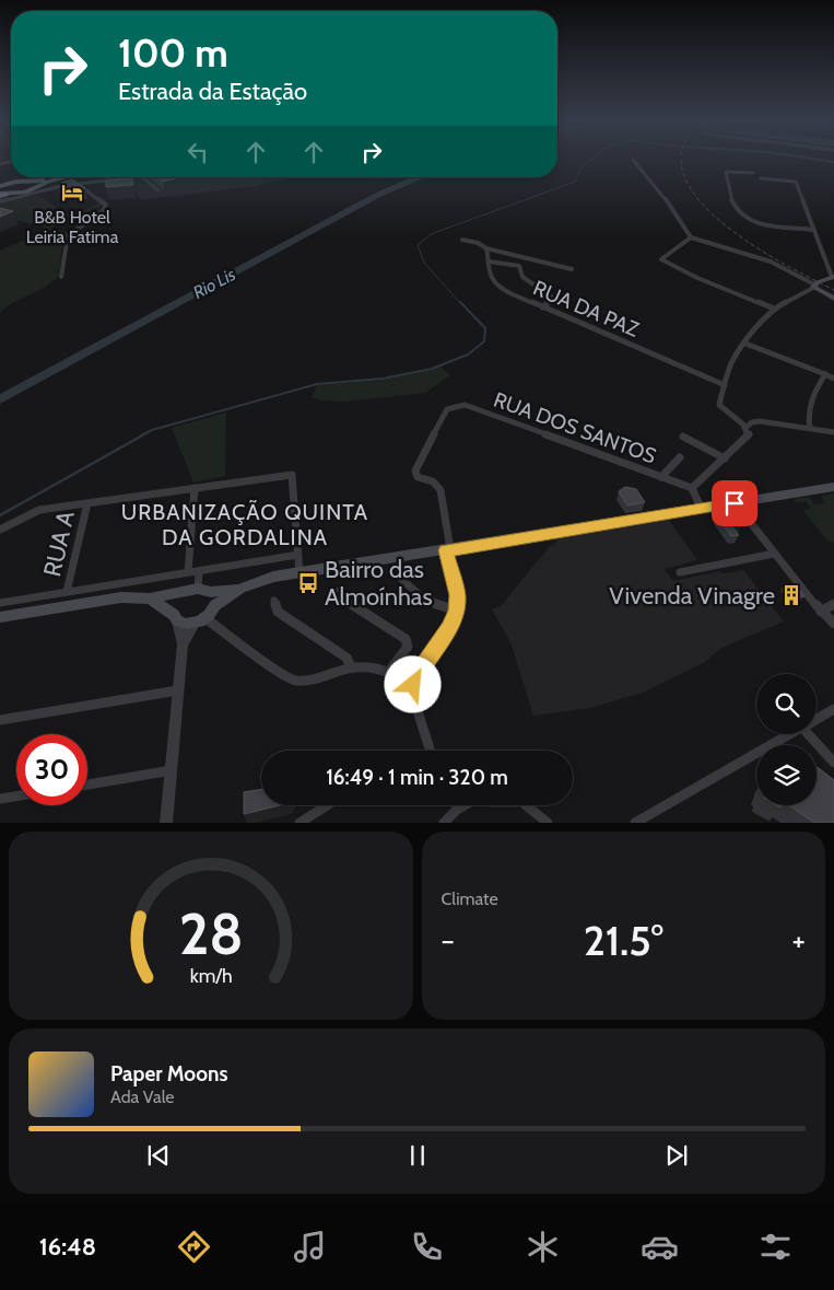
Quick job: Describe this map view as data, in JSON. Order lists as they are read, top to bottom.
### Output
{
  "streets": {
    "street": ["RUA DA PAZ", "RUA DOS SANTOS", "RUA A"]
  },
  "districts": ["URBANIZAÇÃO QUINTA DA GORDALINA"],
  "water": ["Rio Lis"],
  "places": {
    "hotel": ["B&B Hotel Leiria Fatima"],
    "bus stop": ["Bairro das Almoínhas"],
    "building": ["Vivenda Vinagre"]
  },
  "page": {
    "turn": ["100 m", "Estrada da Estação"],
    "limit": "30",
    "trip": "16:49 · 1 min · 320 m",
    "tile": "Climate",
    "heat": ["−", "21.5°", "+"],
    "song": ["Paper Moons", "Ada Vale"],
    "tabs": "16:48",
    "gauge": ["28", "km/h"]
  }
}
